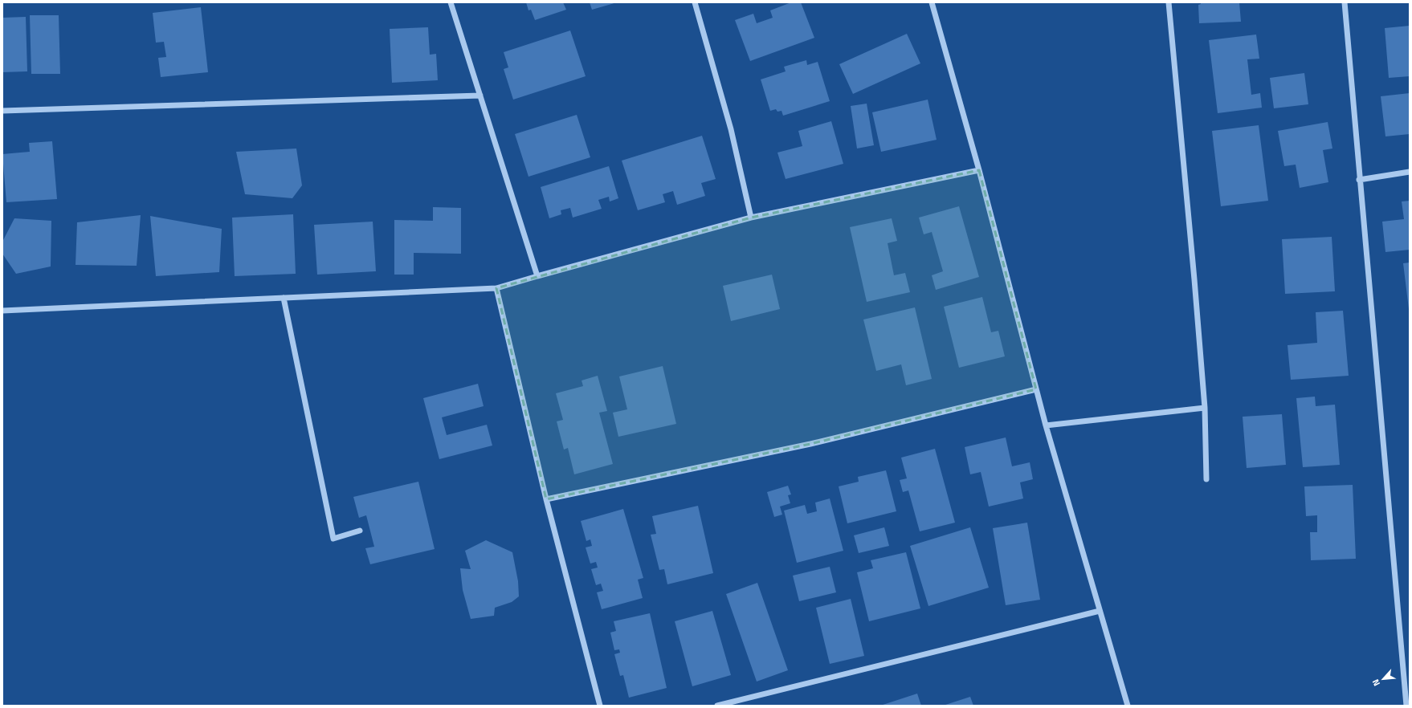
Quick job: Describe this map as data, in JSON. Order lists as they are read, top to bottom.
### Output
{
  "north": "bottom left"
}
